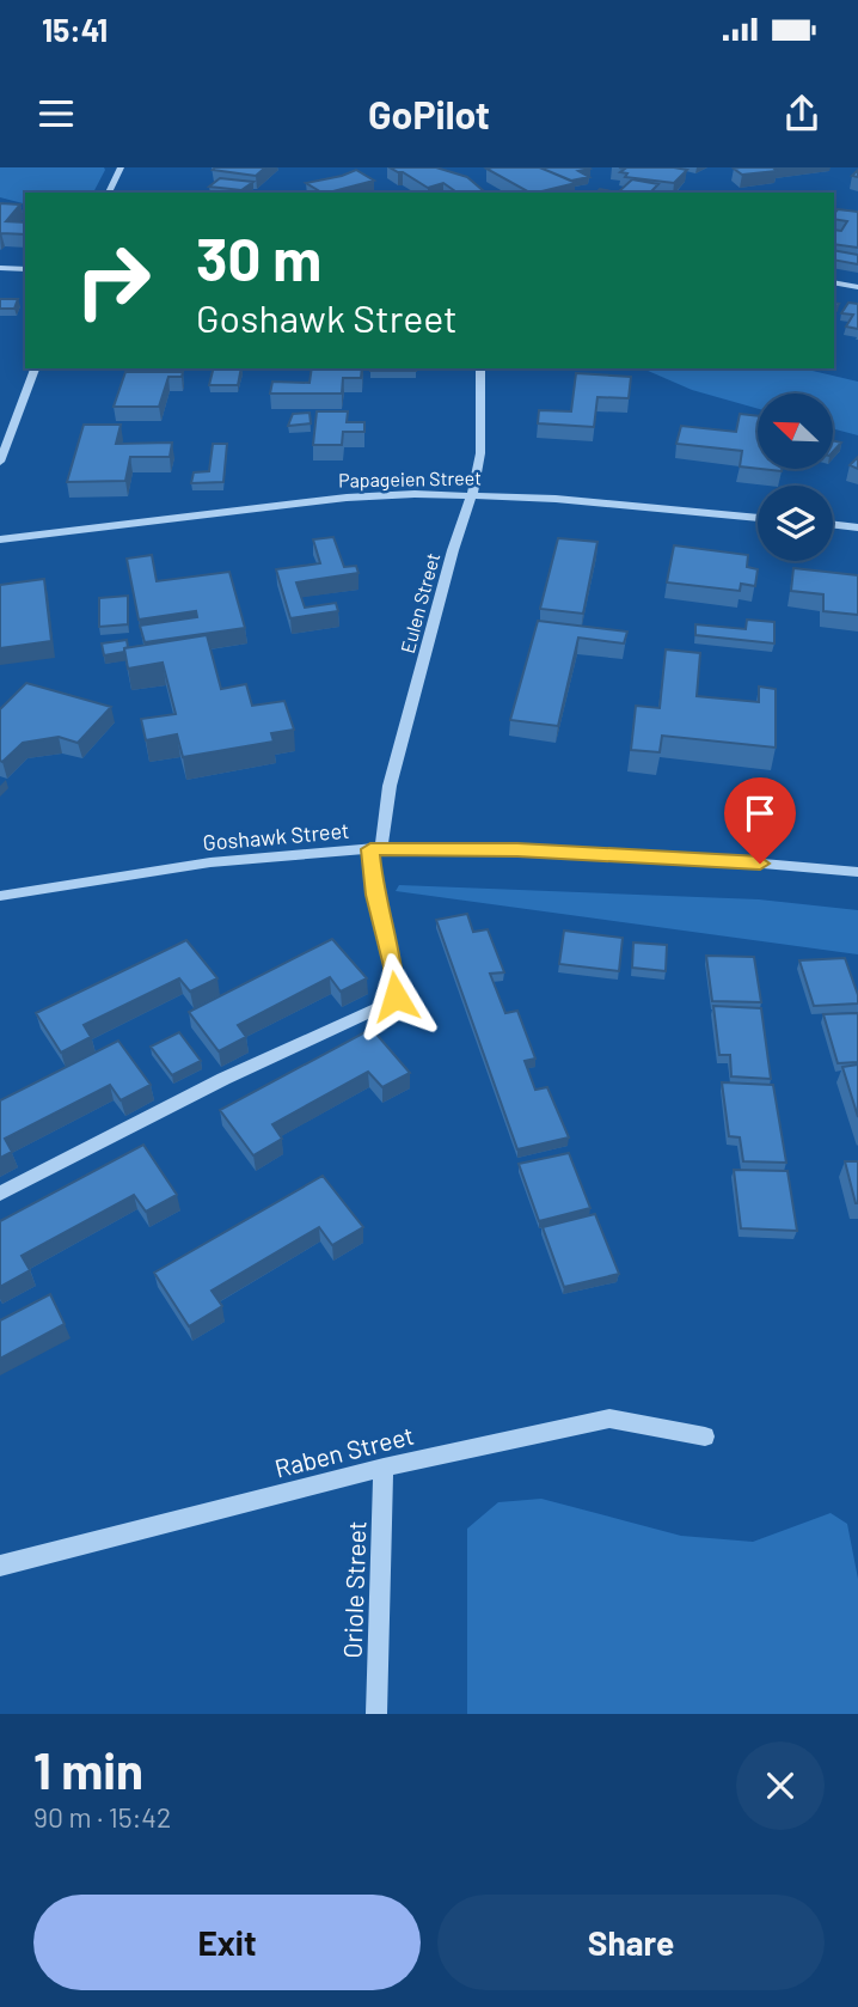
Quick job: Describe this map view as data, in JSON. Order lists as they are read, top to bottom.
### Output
{
  "streets": {
    "street": [
      "Papageien Street",
      "Eulen Street",
      "Goshawk Street",
      "Raben Street",
      "Oriole Street"
    ]
  },
  "crossings": [
    ["Papageien Street", "Eulen Street"],
    ["Eulen Street", "Goshawk Street"],
    ["Raben Street", "Oriole Street"]
  ],
  "north": "top left",
  "page": {
    "status": "15:41",
    "header": "GoPilot",
    "turn": ["30 m", "Goshawk Street"],
    "heading": ["1 min", "90 m · 15:42"],
    "buttons": ["Exit", "Share"]
  }
}
